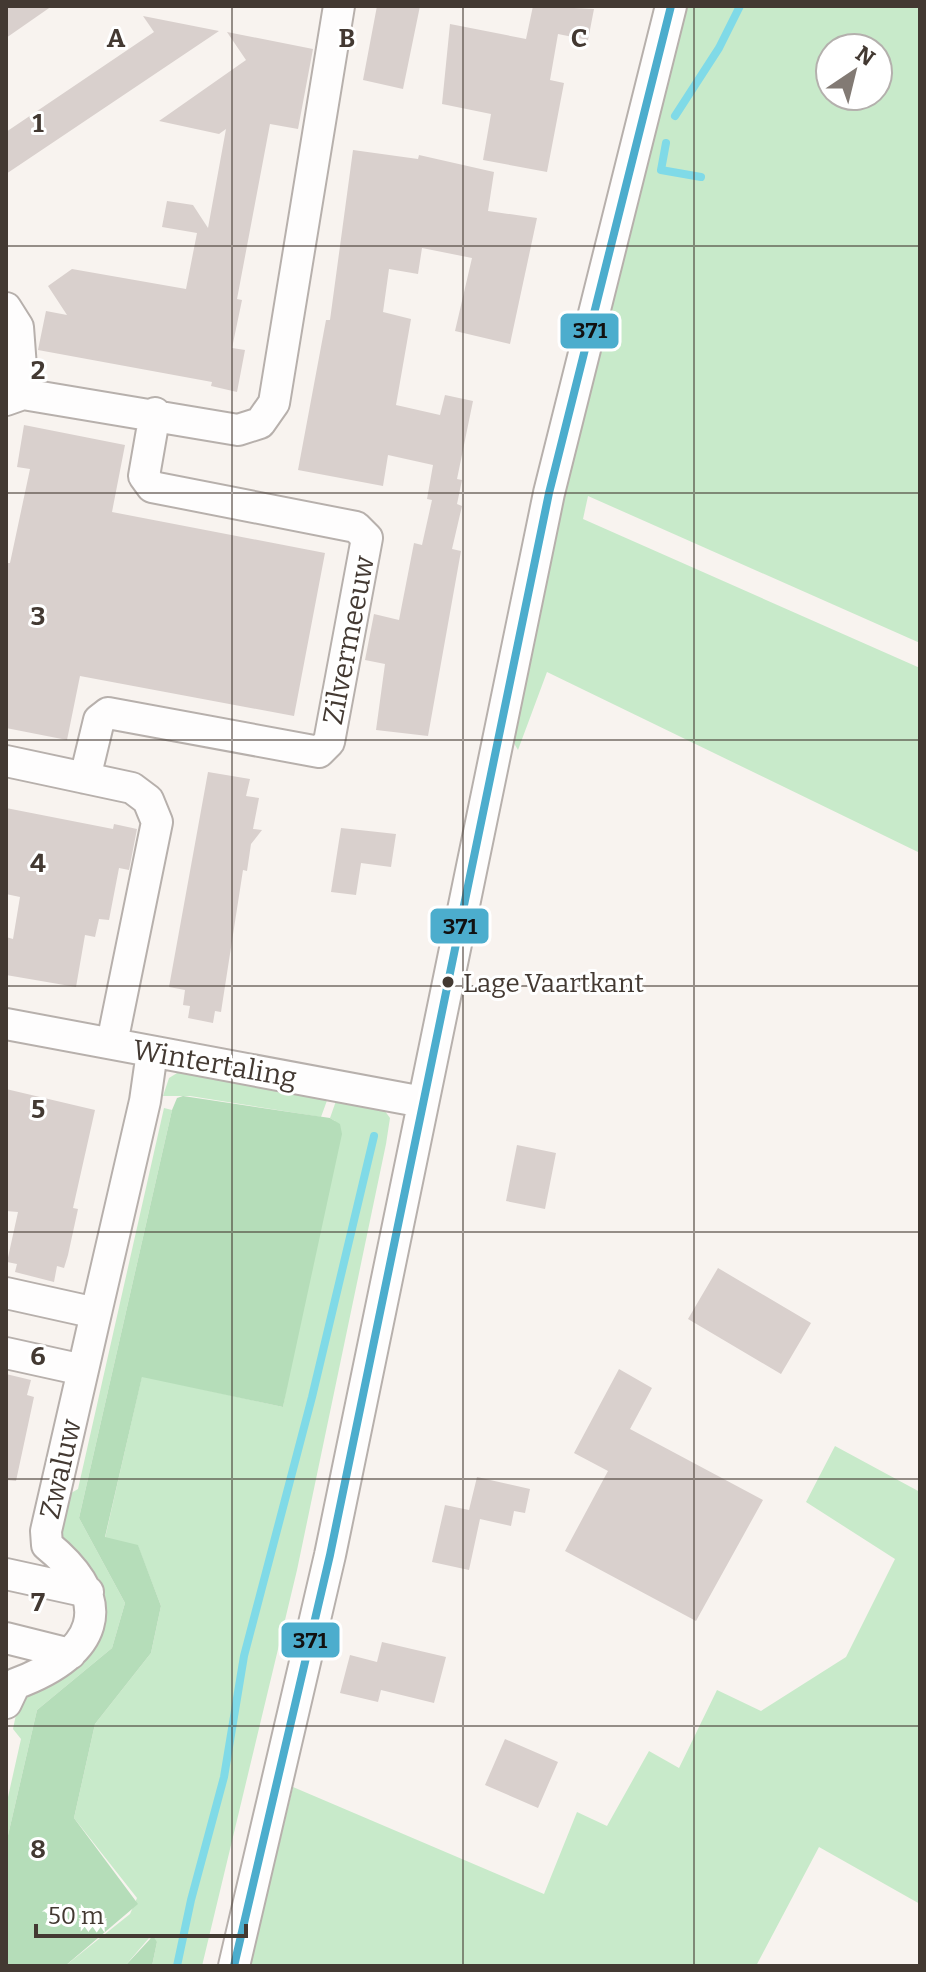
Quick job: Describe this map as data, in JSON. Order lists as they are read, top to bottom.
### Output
{
  "streets": {
    "street": ["Zilvermeeuw", "Wintertaling", "Zwaluw"]
  },
  "places": ["Lage Vaartkant"],
  "lines": ["transit line 371"],
  "scale_bar": "50 m",
  "north": "top right",
  "grid": {
    "columns": ["A", "B", "C"],
    "rows": [
      "1",
      "2",
      "3",
      "4",
      "5",
      "6",
      "7",
      "8"
    ]
  }
}
